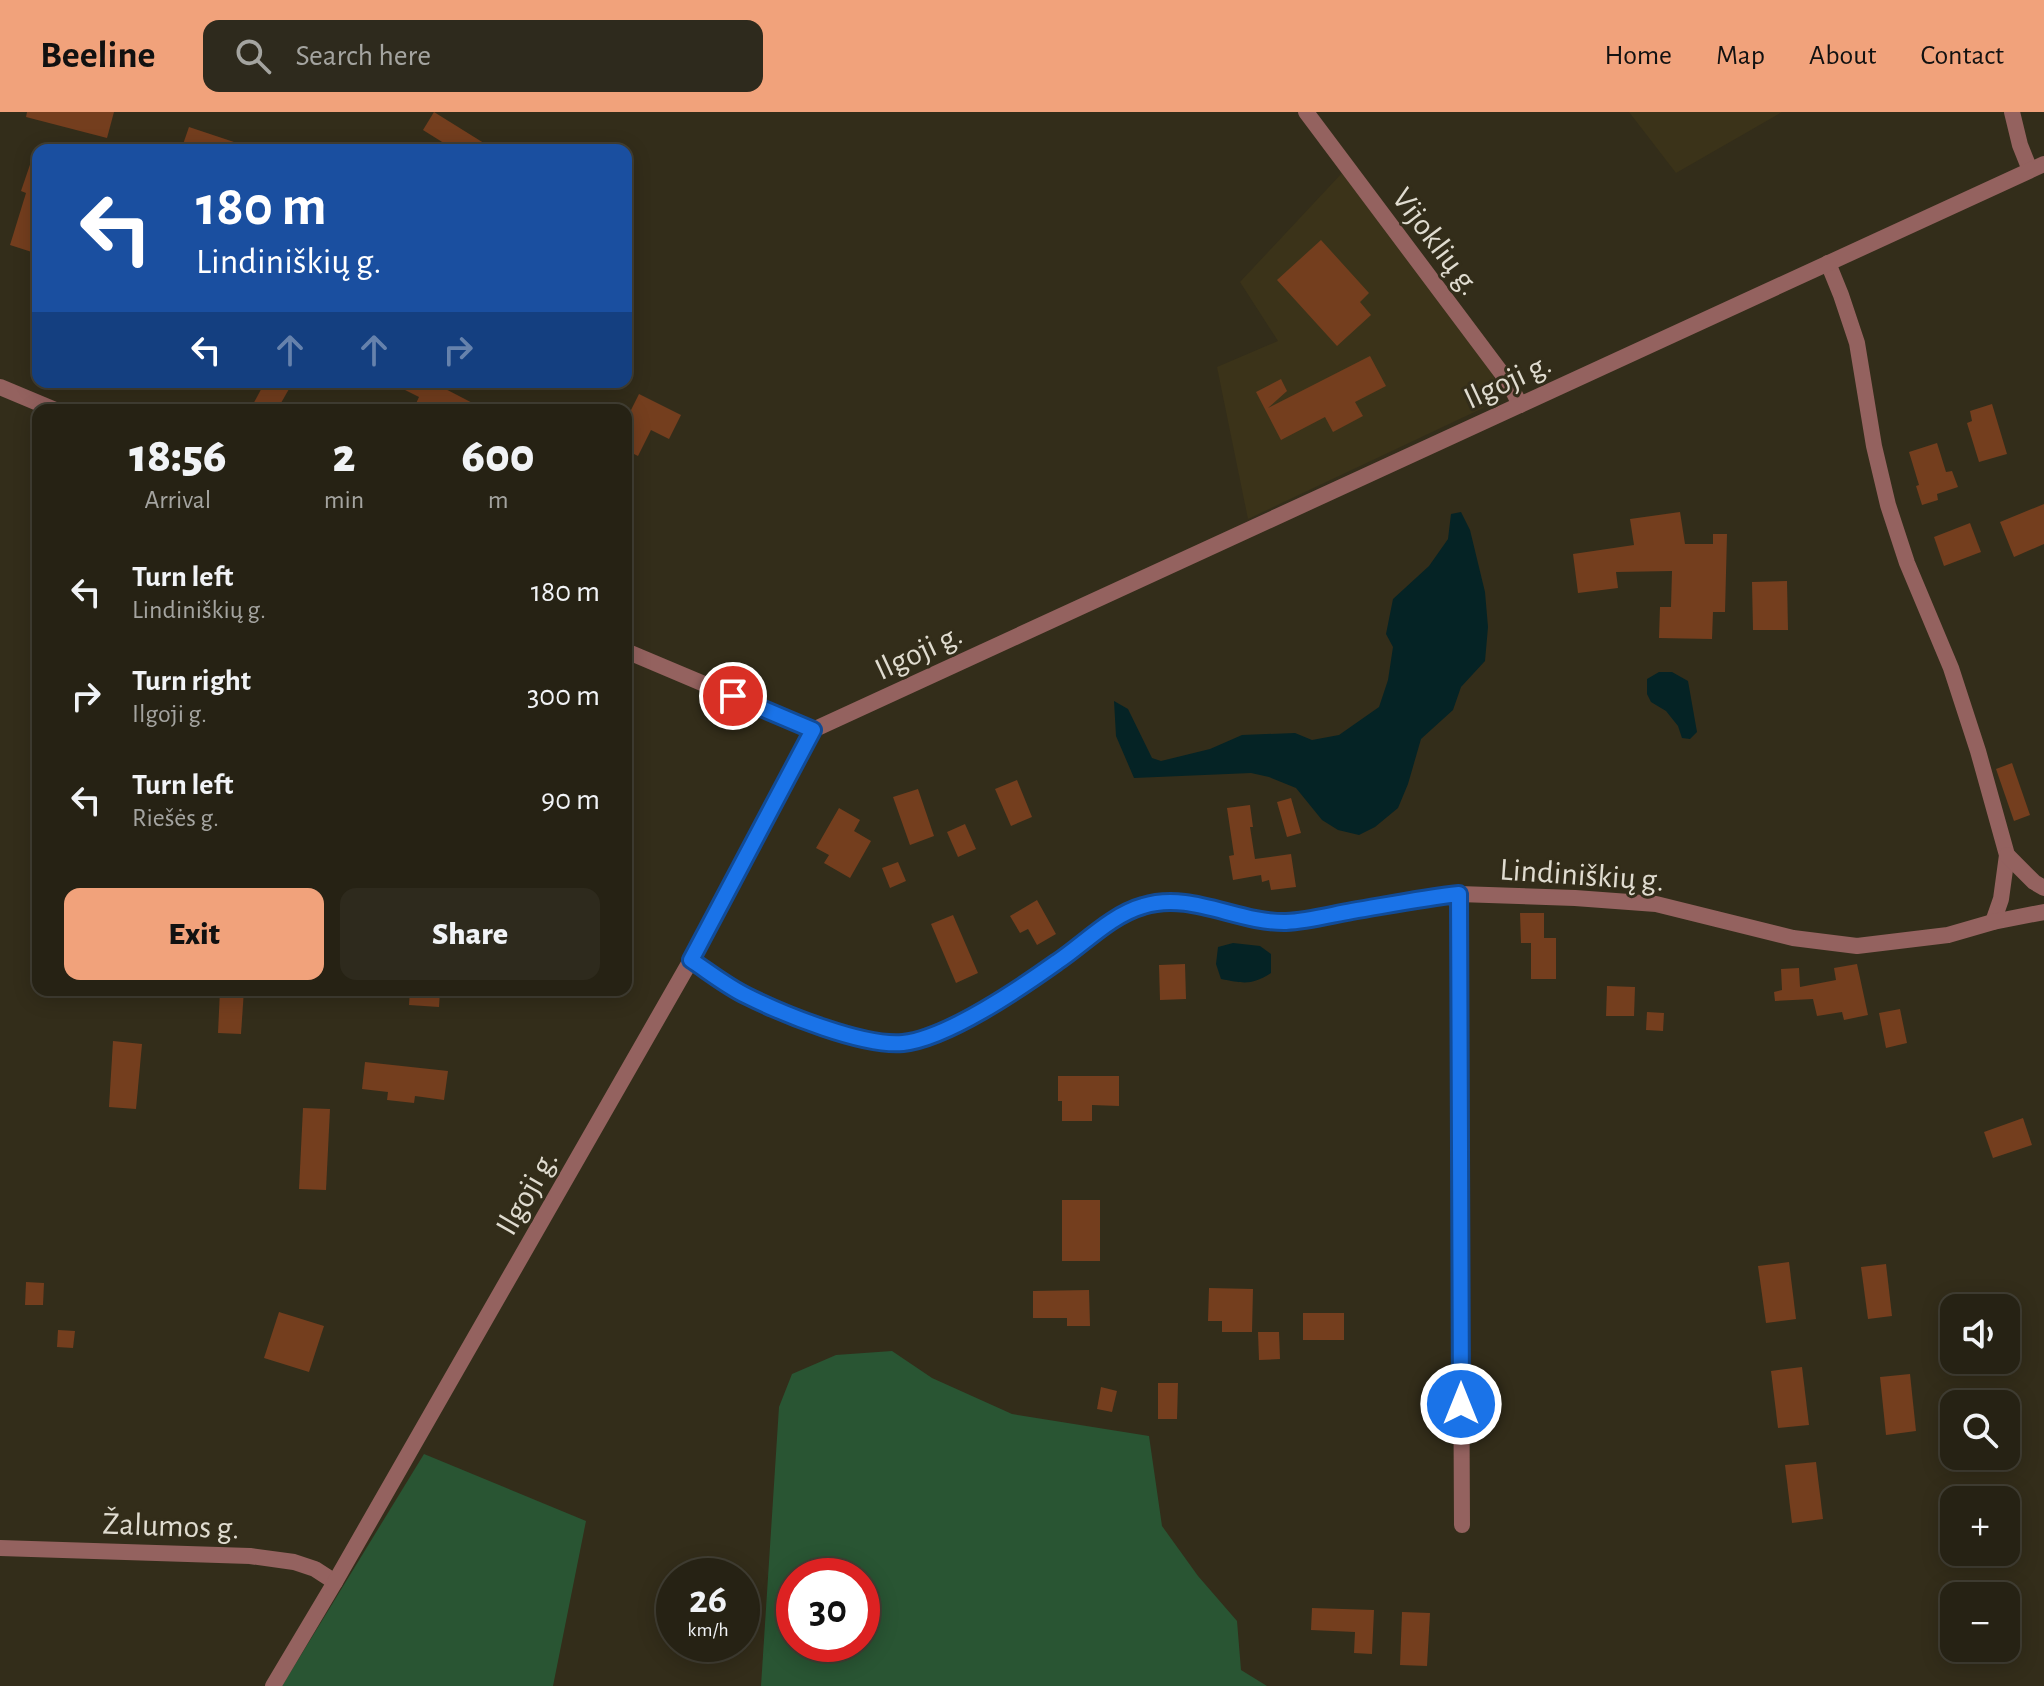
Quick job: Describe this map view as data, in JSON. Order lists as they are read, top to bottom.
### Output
{
  "streets": {
    "street": [
      "Vijoklių g.",
      "Ilgoji g.",
      "Lindiniškių g.",
      "Žalumos g."
    ]
  },
  "crossings": [
    ["Vijoklių g.", "Ilgoji g."],
    ["Ilgoji g.", "Lindiniškių g."],
    ["Ilgoji g.", "Žalumos g."]
  ],
  "page": {
    "header": "Beeline",
    "search": "Search here",
    "nav": [
      "Home",
      "Map",
      "About",
      "Contact"
    ],
    "turn": ["180 m", "Lindiniškių g."],
    "eta": [
      "18:56",
      "Arrival",
      "2",
      "min",
      "600",
      "m"
    ],
    "list": [
      {
        "name": "Turn left",
        "note": "Lindiniškių g.",
        "value": "180 m"
      },
      {
        "name": "Turn right",
        "note": "Ilgoji g.",
        "value": "300 m"
      },
      {
        "name": "Turn left",
        "note": "Riešės g.",
        "value": "90 m"
      }
    ],
    "buttons": ["Exit", "Share"],
    "map_buttons": ["+", "−"],
    "speed": "26 km/h",
    "limit": "30"
  }
}
